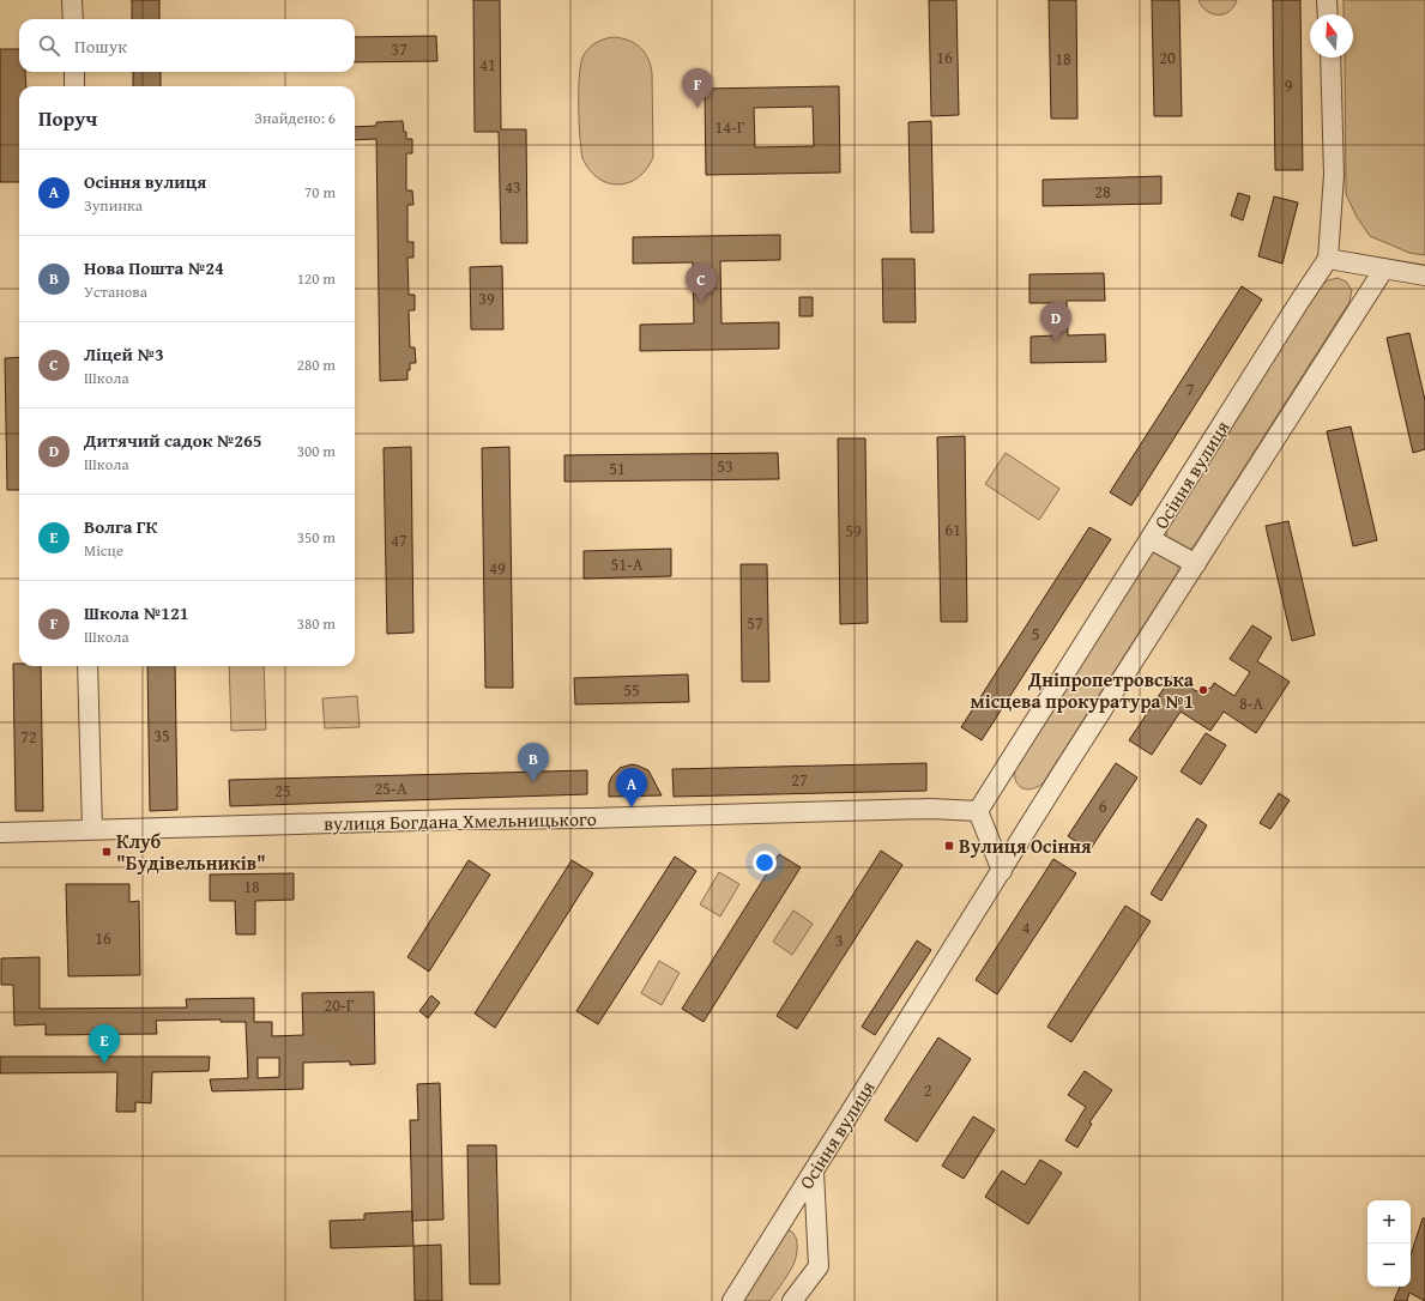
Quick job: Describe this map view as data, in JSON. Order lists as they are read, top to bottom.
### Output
{
  "streets": {
    "street": ["Осіння вулиця", "вулиця Богдана Хмельницького"]
  },
  "crossings": [
    ["Осіння вулиця", "вулиця Богдана Хмельницького"]
  ],
  "places": {
    "other": ["Дніпропетровська місцева прокуратура №1"],
    "transit": ["Вулиця Осіння", "Клуб \"Будівельників\""]
  },
  "house_numbers": [
    "37",
    "16",
    "20",
    "18",
    "41",
    "9",
    "14-Г",
    "43",
    "28",
    "39",
    "7",
    "53",
    "51",
    "61",
    "59",
    "47",
    "51-А",
    "49",
    "57",
    "5",
    "55",
    "8-А",
    "35",
    "72",
    "27",
    "25-А",
    "25",
    "6",
    "18",
    "4",
    "16",
    "3",
    "20-Г",
    "2"
  ],
  "north": "top",
  "page": {
    "search": "Пошук",
    "pins": [
      "F",
      "C",
      "D",
      "B",
      "A",
      "E"
    ],
    "heading": ["Поруч", "Знайдено: 6"],
    "list": [
      {
        "mark": "A",
        "name": "Осіння вулиця",
        "note": "Зупинка",
        "value": "70 m"
      },
      {
        "mark": "B",
        "name": "Нова Пошта №24",
        "note": "Установа",
        "value": "120 m"
      },
      {
        "mark": "C",
        "name": "Ліцей №3",
        "note": "Школа",
        "value": "280 m"
      },
      {
        "mark": "D",
        "name": "Дитячий садок №265",
        "note": "Школа",
        "value": "300 m"
      },
      {
        "mark": "E",
        "name": "Волга ГК",
        "note": "Місце",
        "value": "350 m"
      },
      {
        "mark": "F",
        "name": "Школа №121",
        "note": "Школа",
        "value": "380 m"
      }
    ],
    "map_buttons": ["+", "−"]
  }
}
